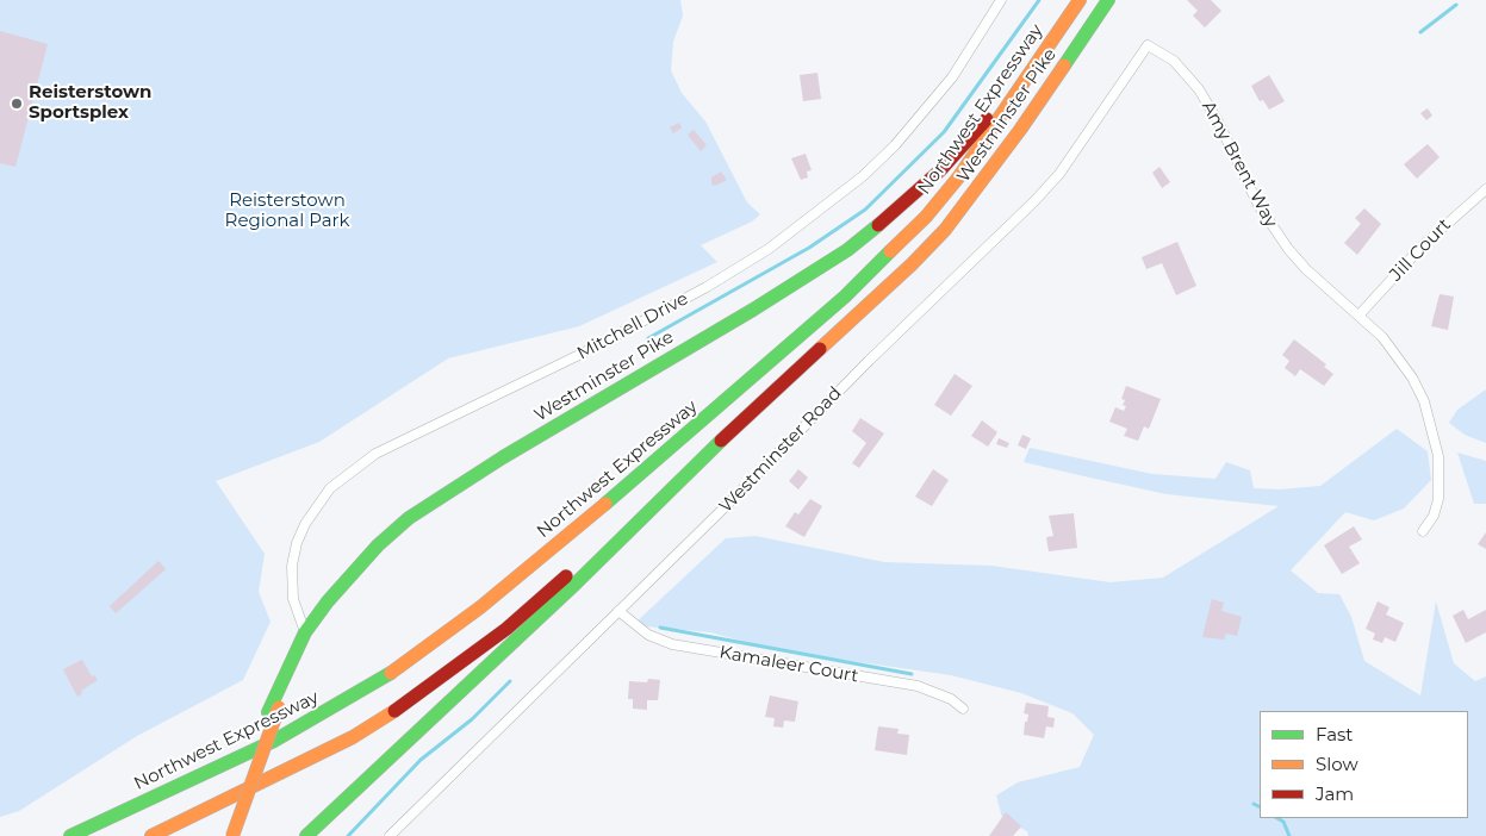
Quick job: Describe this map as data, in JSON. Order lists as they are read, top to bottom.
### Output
{
  "streets": {
    "highway": ["Northwest Expressway", "Westminster Pike"],
    "street": [
      "Amy Brent Way",
      "Jill Court",
      "Mitchell Drive",
      "Westminster Road",
      "Kamaleer Court"
    ]
  },
  "crossings": [
    ["Northwest Expressway", "Westminster Pike"],
    ["Westminster Pike", "Mitchell Drive"],
    ["Amy Brent Way", "Jill Court"],
    ["Amy Brent Way", "Westminster Road"],
    ["Westminster Road", "Kamaleer Court"]
  ],
  "parks": ["Reisterstown Regional Park"],
  "places": ["Reisterstown Sportsplex"],
  "legend": ["Fast", "Slow", "Jam"]
}
